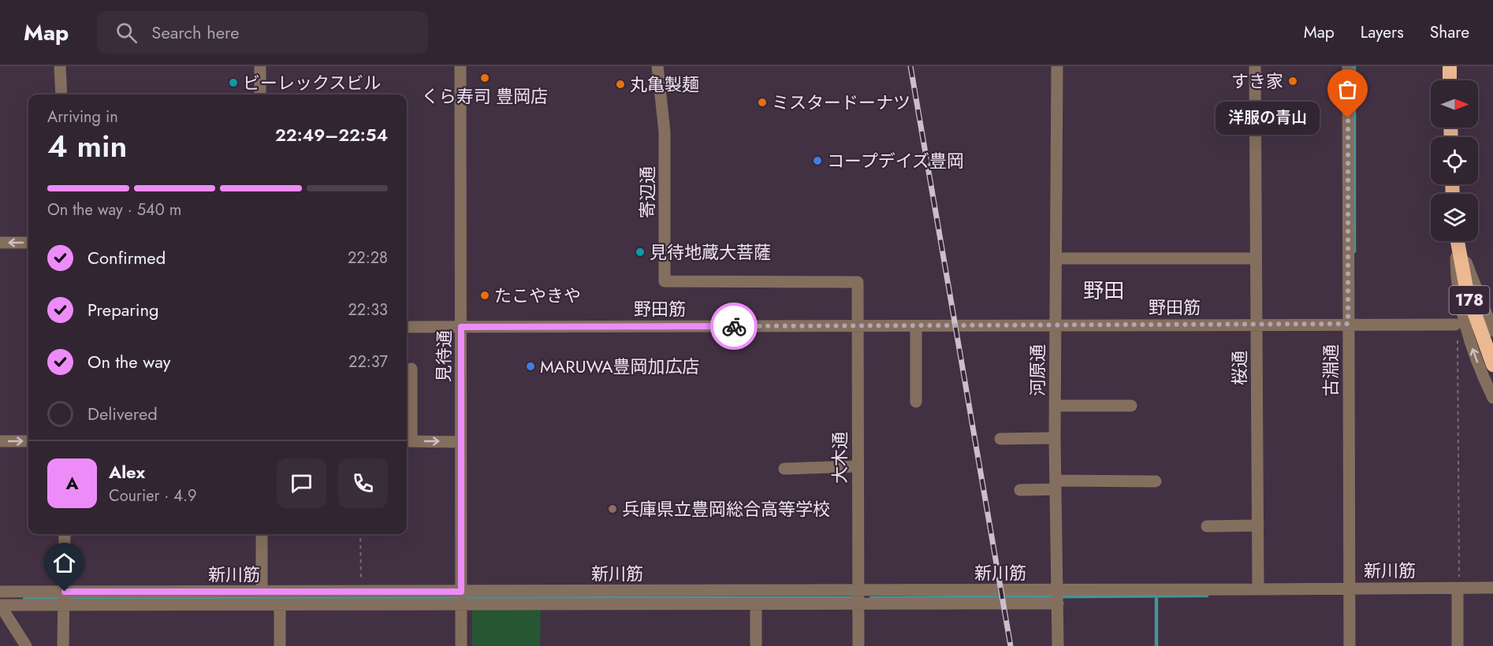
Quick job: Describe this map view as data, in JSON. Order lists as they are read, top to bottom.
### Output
{
  "streets": {
    "highway": ["178"],
    "street": [
      "寄辺通",
      "野田筋",
      "見待通",
      "桜通",
      "河原通",
      "古淵通",
      "大木通",
      "新川筋"
    ]
  },
  "crossings": [
    ["寄辺通", "野田筋"],
    ["寄辺通", "大木通"],
    ["野田筋", "見待通"],
    ["野田筋", "桜通"],
    ["野田筋", "河原通"],
    ["野田筋", "古淵通"],
    ["野田筋", "大木通"],
    ["見待通", "新川筋"],
    ["桜通", "新川筋"],
    ["河原通", "新川筋"],
    ["古淵通", "新川筋"],
    ["大木通", "新川筋"]
  ],
  "districts": ["野田"],
  "places": [
    "くら寿司 豊岡店",
    "すき家",
    "ビーレックスビル",
    "丸亀製麺",
    "ミスタードーナツ",
    "洋服の青山",
    "コープデイズ豊岡",
    "見待地蔵大菩薩",
    "たこやきや",
    "MARUWA豊岡加広店",
    "兵庫県立豊岡総合高等学校"
  ],
  "north": "right",
  "page": {
    "header": "Map",
    "search": "Search here",
    "nav": ["Map", "Layers", "Share"],
    "heading": ["4 min", "Arriving in", "22:49–22:54"],
    "panel": ["Alex", "Courier · 4.9"],
    "bubble": "洋服の青山",
    "bar": "On the way · 540 m",
    "list": [
      ["Confirmed", "22:28"],
      ["Preparing", "22:33"],
      ["On the way", "22:37"],
      "Delivered"
    ],
    "round": "A"
  }
}
